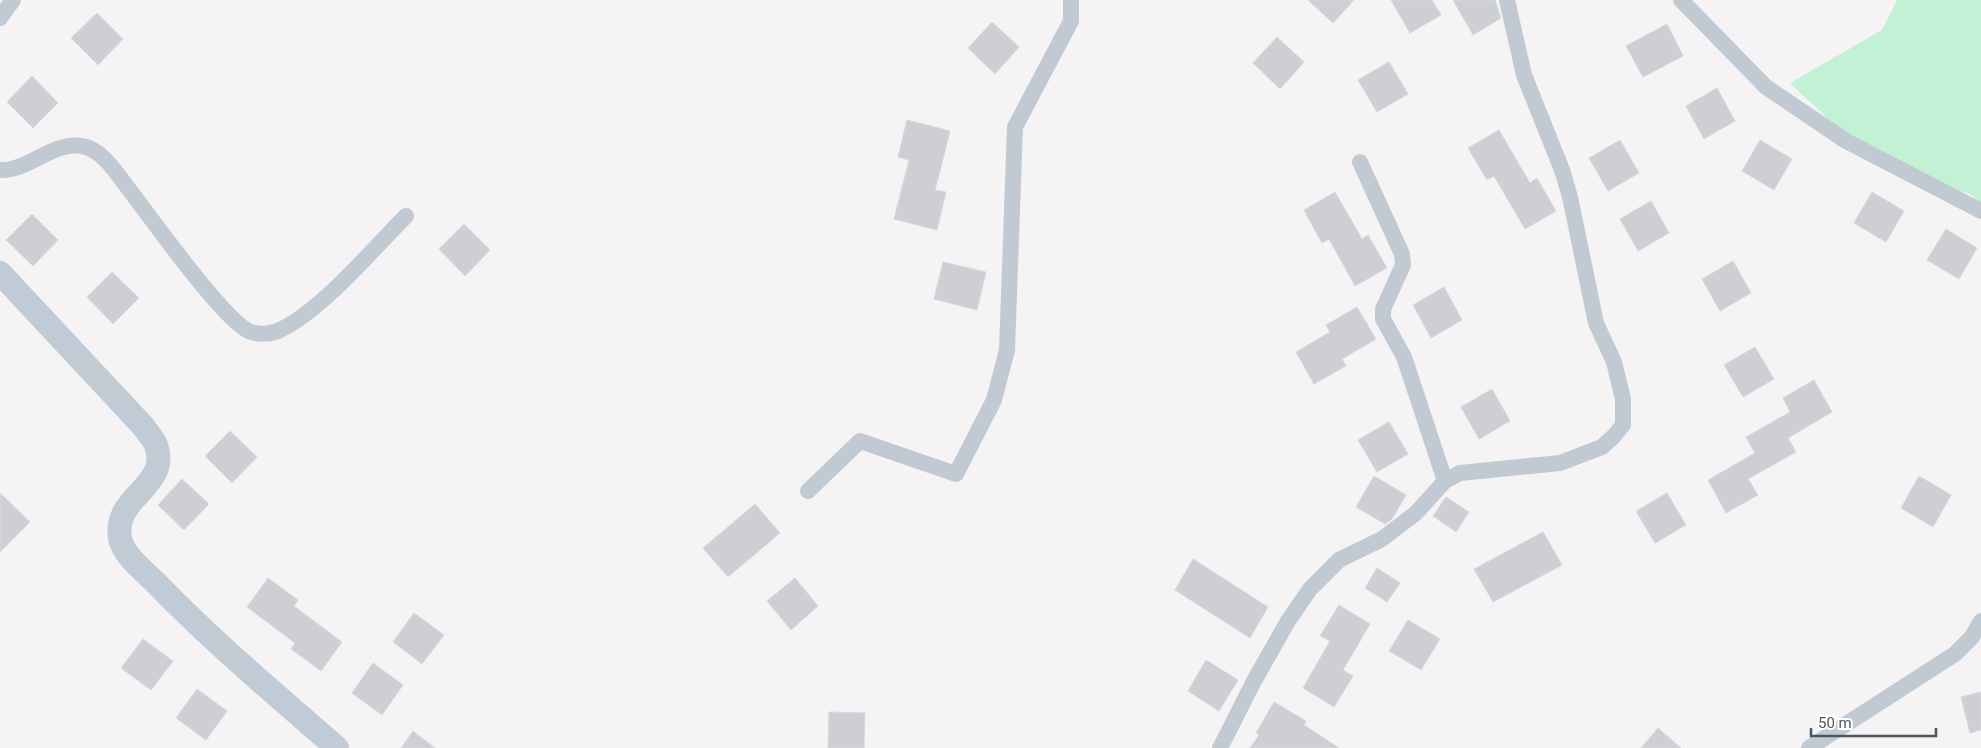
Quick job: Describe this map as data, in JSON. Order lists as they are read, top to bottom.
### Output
{
  "scale_bar": "50 m"
}
